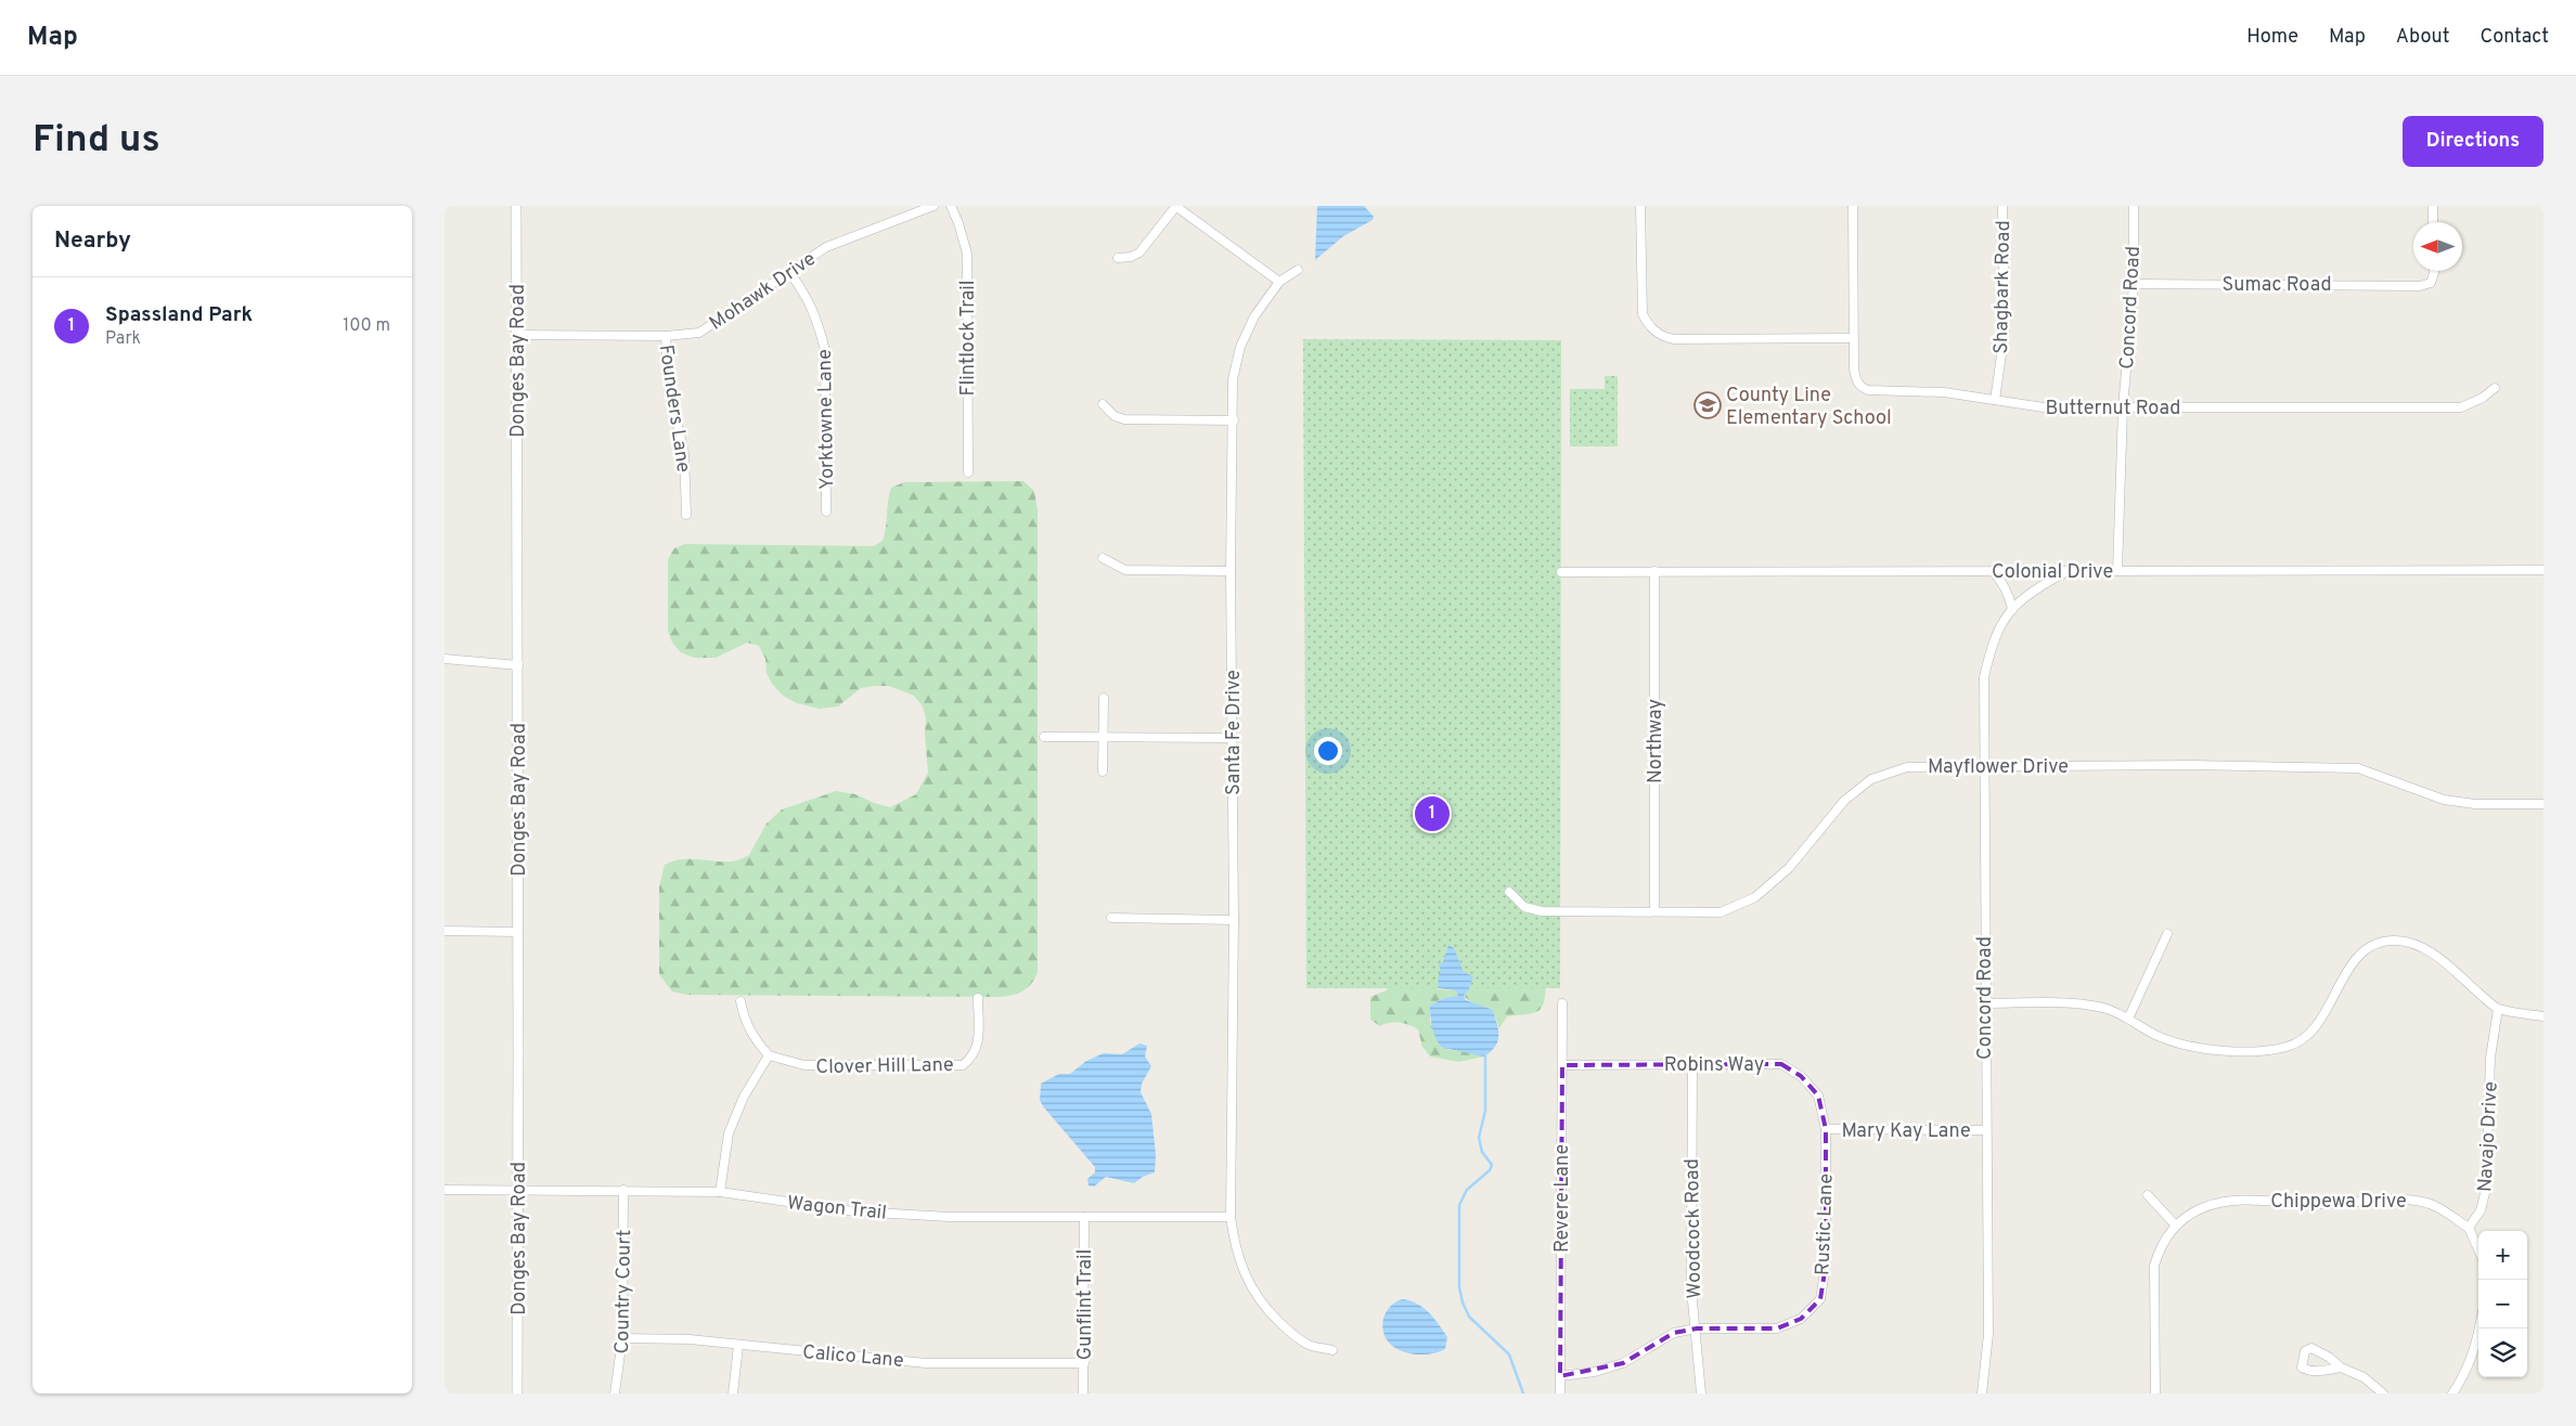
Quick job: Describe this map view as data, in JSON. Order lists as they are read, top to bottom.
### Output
{
  "streets": {
    "street": [
      "Sumac Road",
      "Shagbark Road",
      "Mohawk Drive",
      "Concord Road",
      "Flintlock Trail",
      "Donges Bay Road",
      "Butternut Road",
      "Founders Lane",
      "Yorktowne Lane",
      "Colonial Drive",
      "Santa Fe Drive",
      "Northway",
      "Mayflower Drive",
      "Robins Way",
      "Clover Hill Lane",
      "Mary Kay Lane",
      "Navajo Drive",
      "Revere Lane",
      "Chippewa Drive",
      "Wagon Trail",
      "Rustic Lane",
      "Woodcock Road",
      "Country Court",
      "Gunflint Trail",
      "Calico Lane"
    ]
  },
  "crossings": [
    ["Sumac Road", "Concord Road"],
    ["Shagbark Road", "Butternut Road"],
    ["Mohawk Drive", "Donges Bay Road"],
    ["Mohawk Drive", "Founders Lane"],
    ["Mohawk Drive", "Yorktowne Lane"],
    ["Concord Road", "Butternut Road"],
    ["Concord Road", "Colonial Drive"],
    ["Concord Road", "Mayflower Drive"],
    ["Concord Road", "Mary Kay Lane"],
    ["Donges Bay Road", "Wagon Trail"],
    ["Colonial Drive", "Northway"],
    ["Santa Fe Drive", "Wagon Trail"],
    ["Northway", "Mayflower Drive"],
    ["Robins Way", "Mary Kay Lane"],
    ["Robins Way", "Revere Lane"],
    ["Robins Way", "Rustic Lane"],
    ["Robins Way", "Woodcock Road"],
    ["Mary Kay Lane", "Rustic Lane"],
    ["Navajo Drive", "Chippewa Drive"],
    ["Revere Lane", "Rustic Lane"],
    ["Wagon Trail", "Country Court"],
    ["Wagon Trail", "Gunflint Trail"],
    ["Rustic Lane", "Woodcock Road"],
    ["Country Court", "Calico Lane"],
    ["Gunflint Trail", "Calico Lane"]
  ],
  "places": {
    "school or university": ["County Line Elementary School"]
  },
  "north": "left",
  "page": {
    "header": "Map",
    "nav": [
      "Home",
      "Map",
      "About",
      "Contact"
    ],
    "buttons": "Directions",
    "title": "Find us",
    "heading": "Nearby",
    "list": [
      {
        "mark": "1",
        "name": "Spassland Park",
        "note": "Park",
        "value": "100 m"
      }
    ],
    "pins": "1",
    "map_buttons": ["+", "−"]
  }
}
